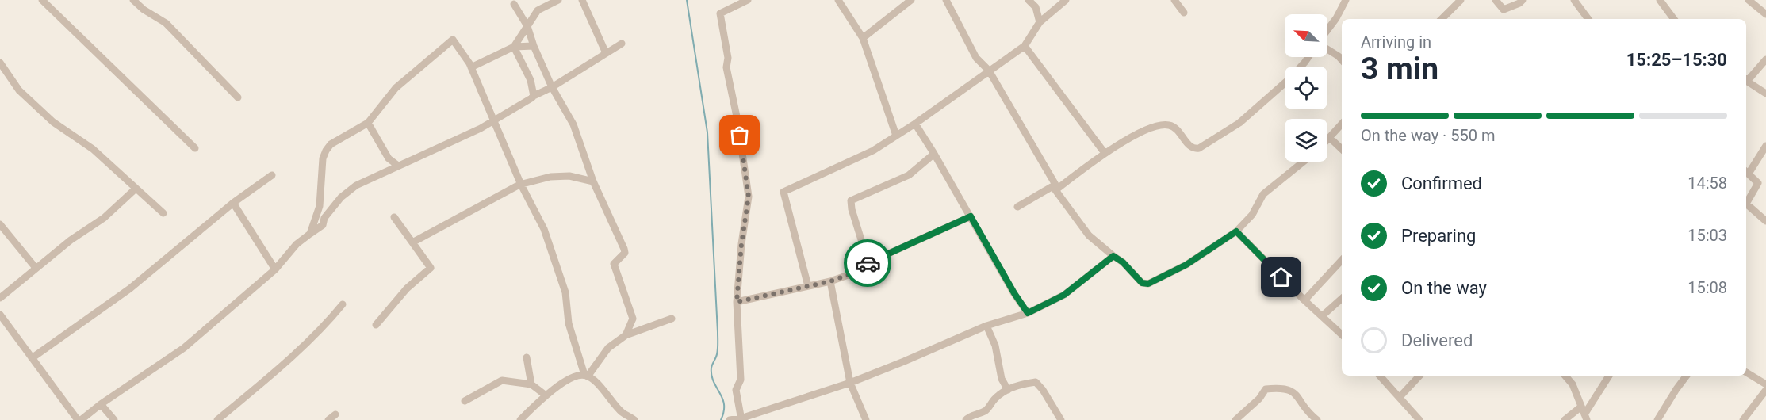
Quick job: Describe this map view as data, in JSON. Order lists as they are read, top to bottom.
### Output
{
  "north": "top left",
  "page": {
    "heading": ["3 min", "Arriving in", "15:25–15:30"],
    "bar": "On the way · 550 m",
    "list": [
      ["Confirmed", "14:58"],
      ["Preparing", "15:03"],
      ["On the way", "15:08"],
      "Delivered"
    ]
  }
}
